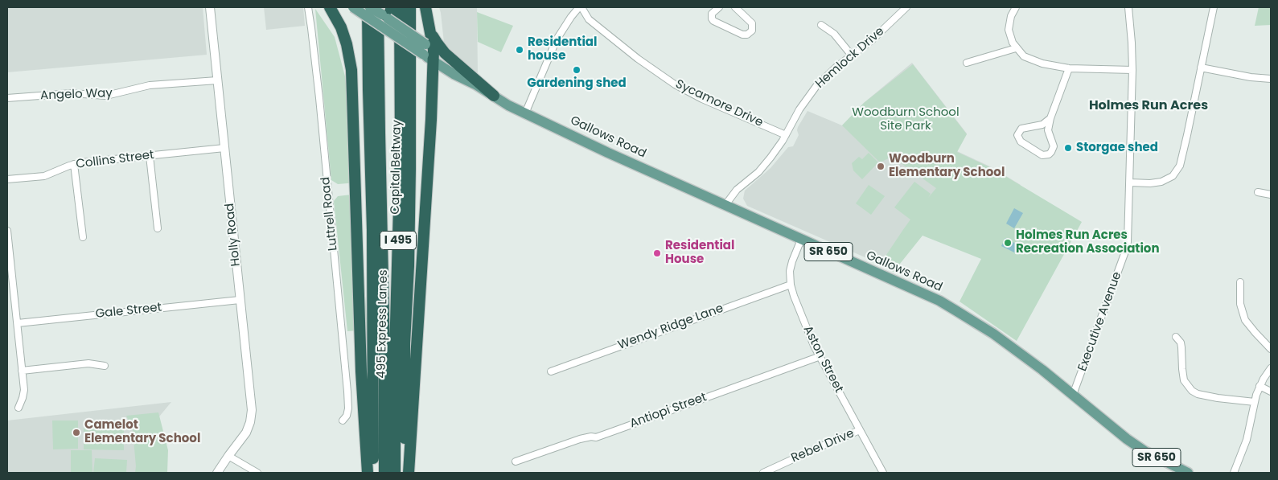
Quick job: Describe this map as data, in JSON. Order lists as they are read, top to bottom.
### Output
{
  "streets": {
    "highway": ["Capital Beltway", "I 495", "495 Express Lanes"],
    "main road": ["Gallows Road", "SR 650"],
    "street": [
      "Hemlock Drive",
      "Angelo Way",
      "Sycamore Drive",
      "Collins Street",
      "Luttrell Road",
      "Holly Road",
      "Gale Street",
      "Executive Avenue",
      "Wendy Ridge Lane",
      "Aston Street",
      "Antiopi Street",
      "Rebel Drive"
    ]
  },
  "crossings": [
    ["Hemlock Drive", "Sycamore Drive"],
    ["Hemlock Drive", "Gallows Road"],
    ["Angelo Way", "Holly Road"],
    ["Gallows Road", "Capital Beltway"],
    ["Gallows Road", "Executive Avenue"],
    ["Gallows Road", "495 Express Lanes"],
    ["Gallows Road", "Aston Street"],
    ["Collins Street", "Holly Road"],
    ["Holly Road", "Gale Street"],
    ["Wendy Ridge Lane", "Aston Street"],
    ["Aston Street", "Antiopi Street"],
    ["Aston Street", "Rebel Drive"]
  ],
  "districts": ["Holmes Run Acres"],
  "parks": ["Woodburn School Site Park"],
  "places": [
    "Residential house",
    "Gardening shed",
    "Storgae shed",
    "Woodburn Elementary School",
    "Holmes Run Acres Recreation Association",
    "Residential House",
    "Camelot Elementary School"
  ]
}
